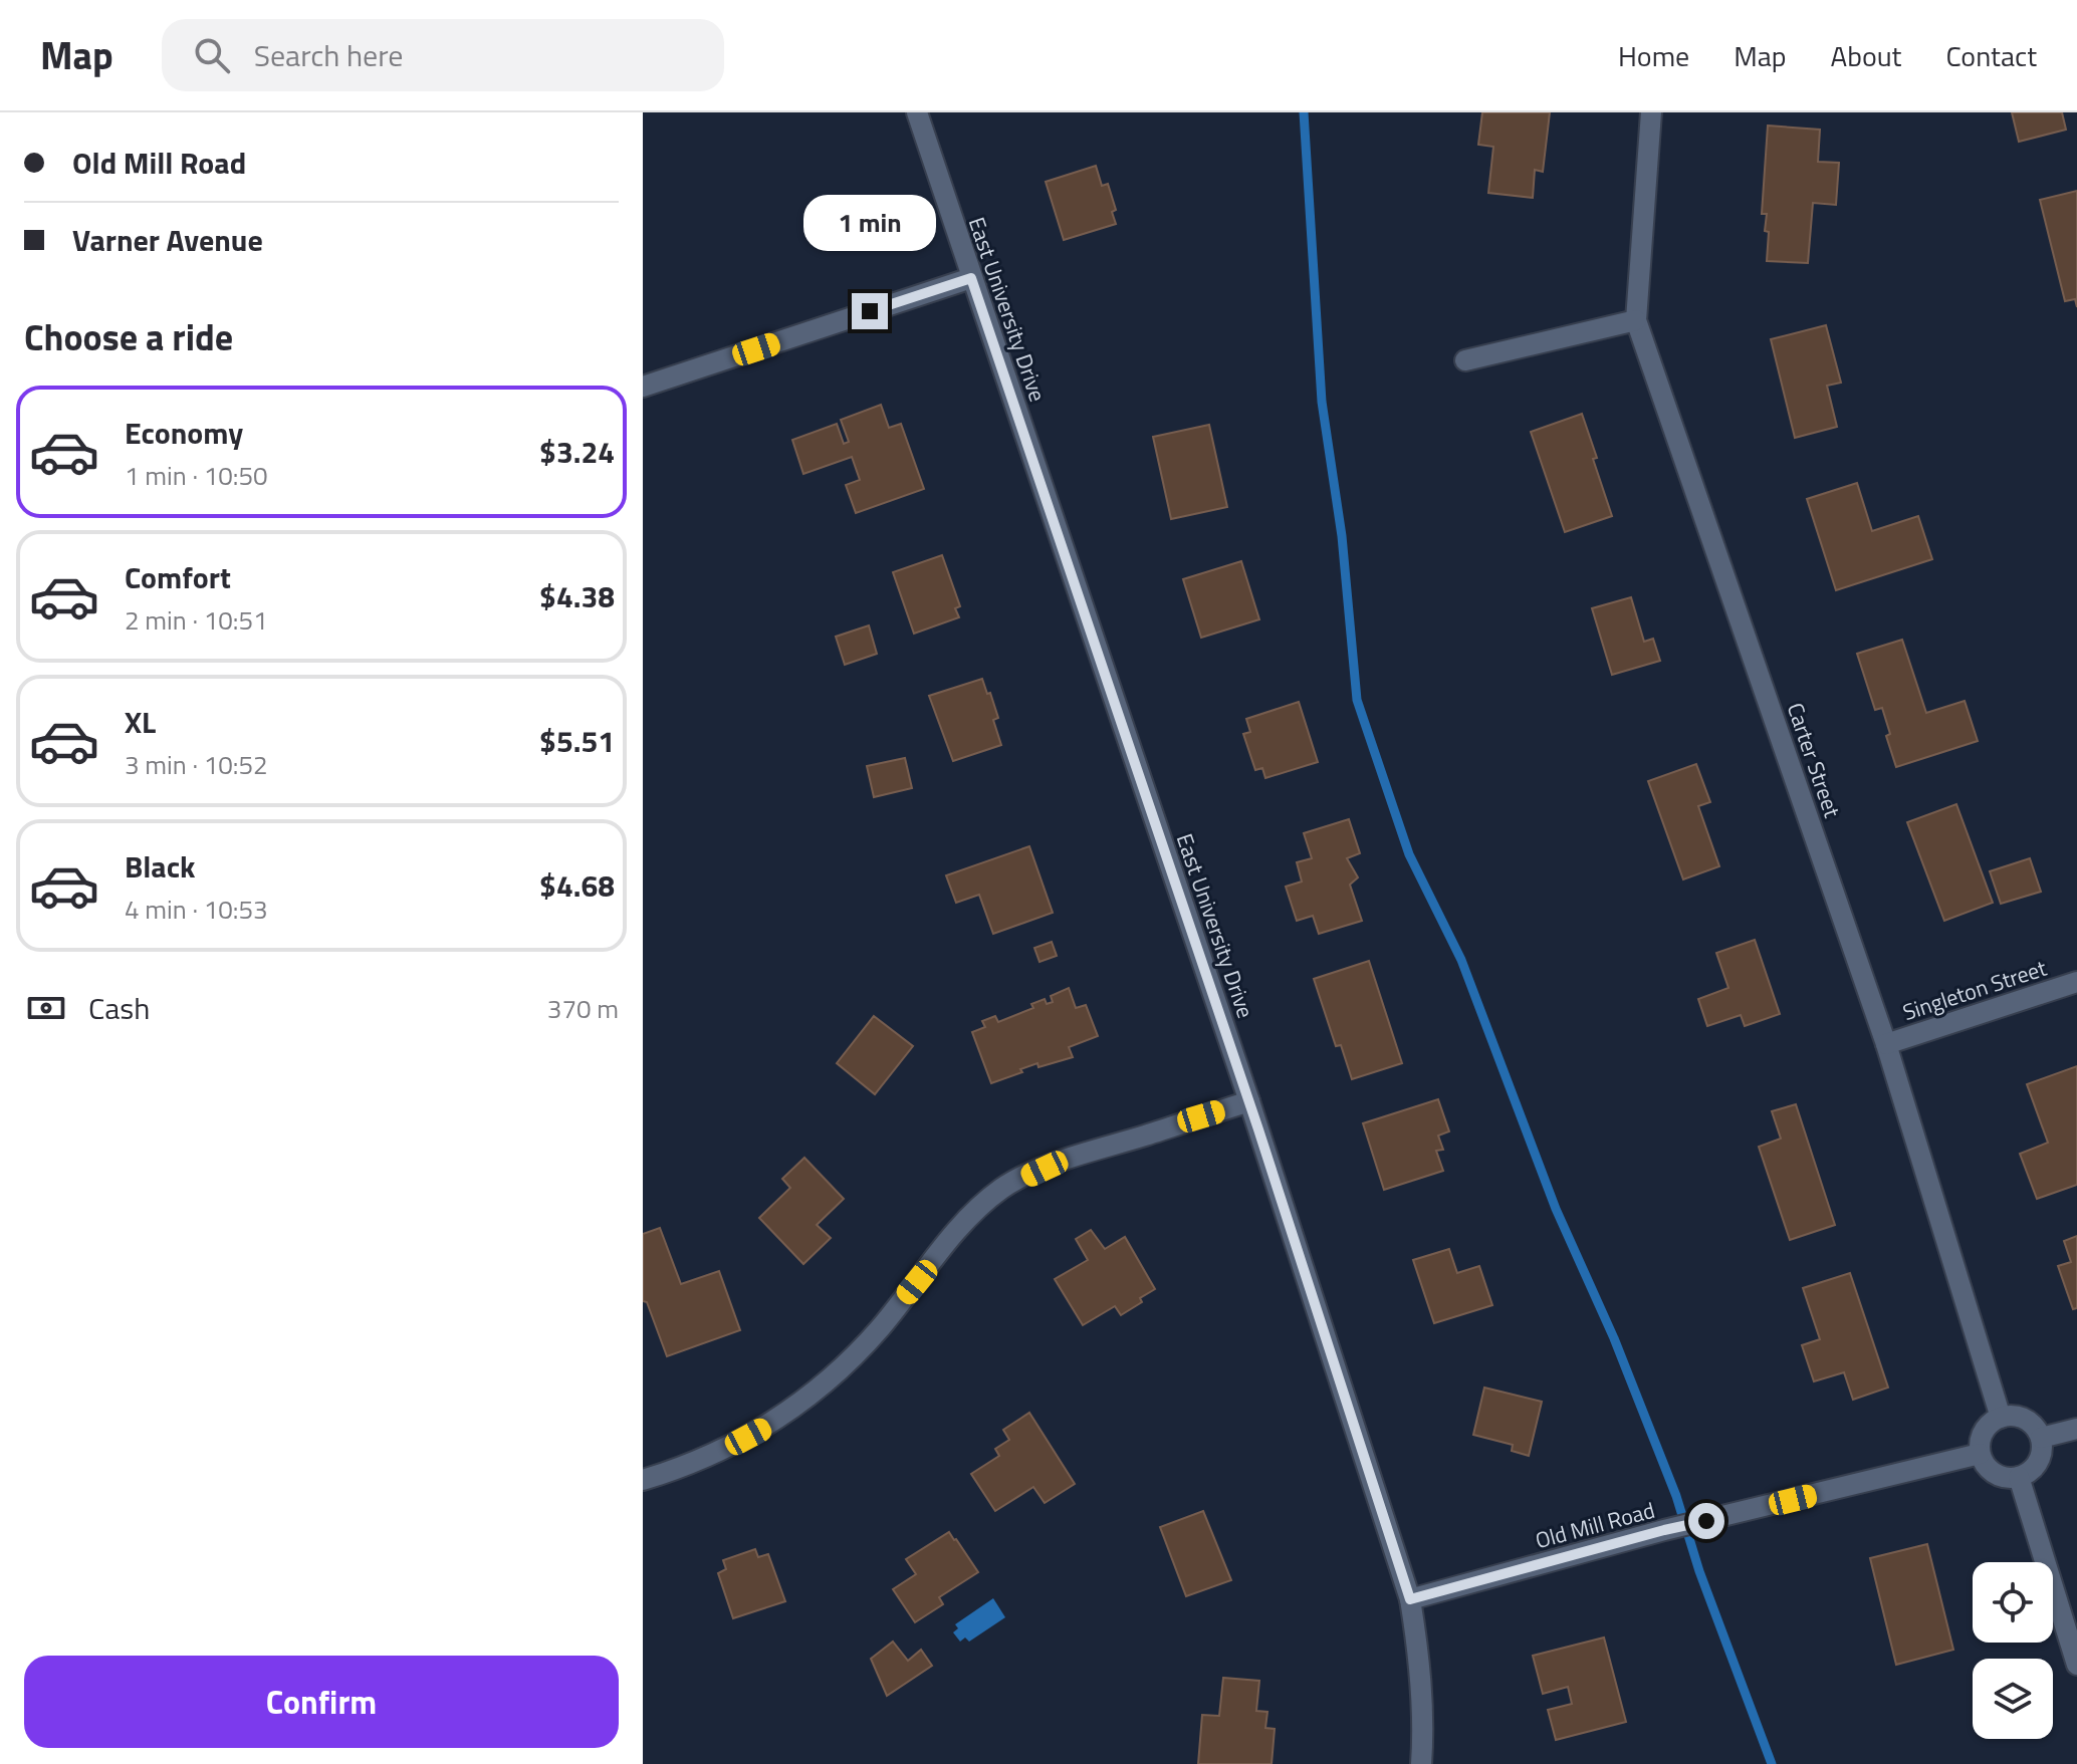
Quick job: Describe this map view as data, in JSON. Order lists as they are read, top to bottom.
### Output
{
  "streets": {
    "street": [
      "East University Drive",
      "Carter Street",
      "Singleton Street",
      "Old Mill Road"
    ]
  },
  "crossings": [
    ["East University Drive", "Old Mill Road"],
    ["Carter Street", "Singleton Street"],
    ["Carter Street", "Old Mill Road"]
  ],
  "page": {
    "header": "Map",
    "search": "Search here",
    "nav": [
      "Home",
      "Map",
      "About",
      "Contact"
    ],
    "banner": ["Old Mill Road", "Varner Avenue"],
    "bubble": "1 min",
    "heading": "Choose a ride",
    "list": [
      {
        "name": "Economy",
        "note": "1 min · 10:50",
        "value": "$3.24"
      },
      {
        "name": "Comfort",
        "note": "2 min · 10:51",
        "value": "$4.38"
      },
      {
        "name": "XL",
        "note": "3 min · 10:52",
        "value": "$5.51"
      },
      {
        "name": "Black",
        "note": "4 min · 10:53",
        "value": "$4.68"
      }
    ],
    "pay": ["Cash", "370 m"],
    "buttons": "Confirm"
  }
}
